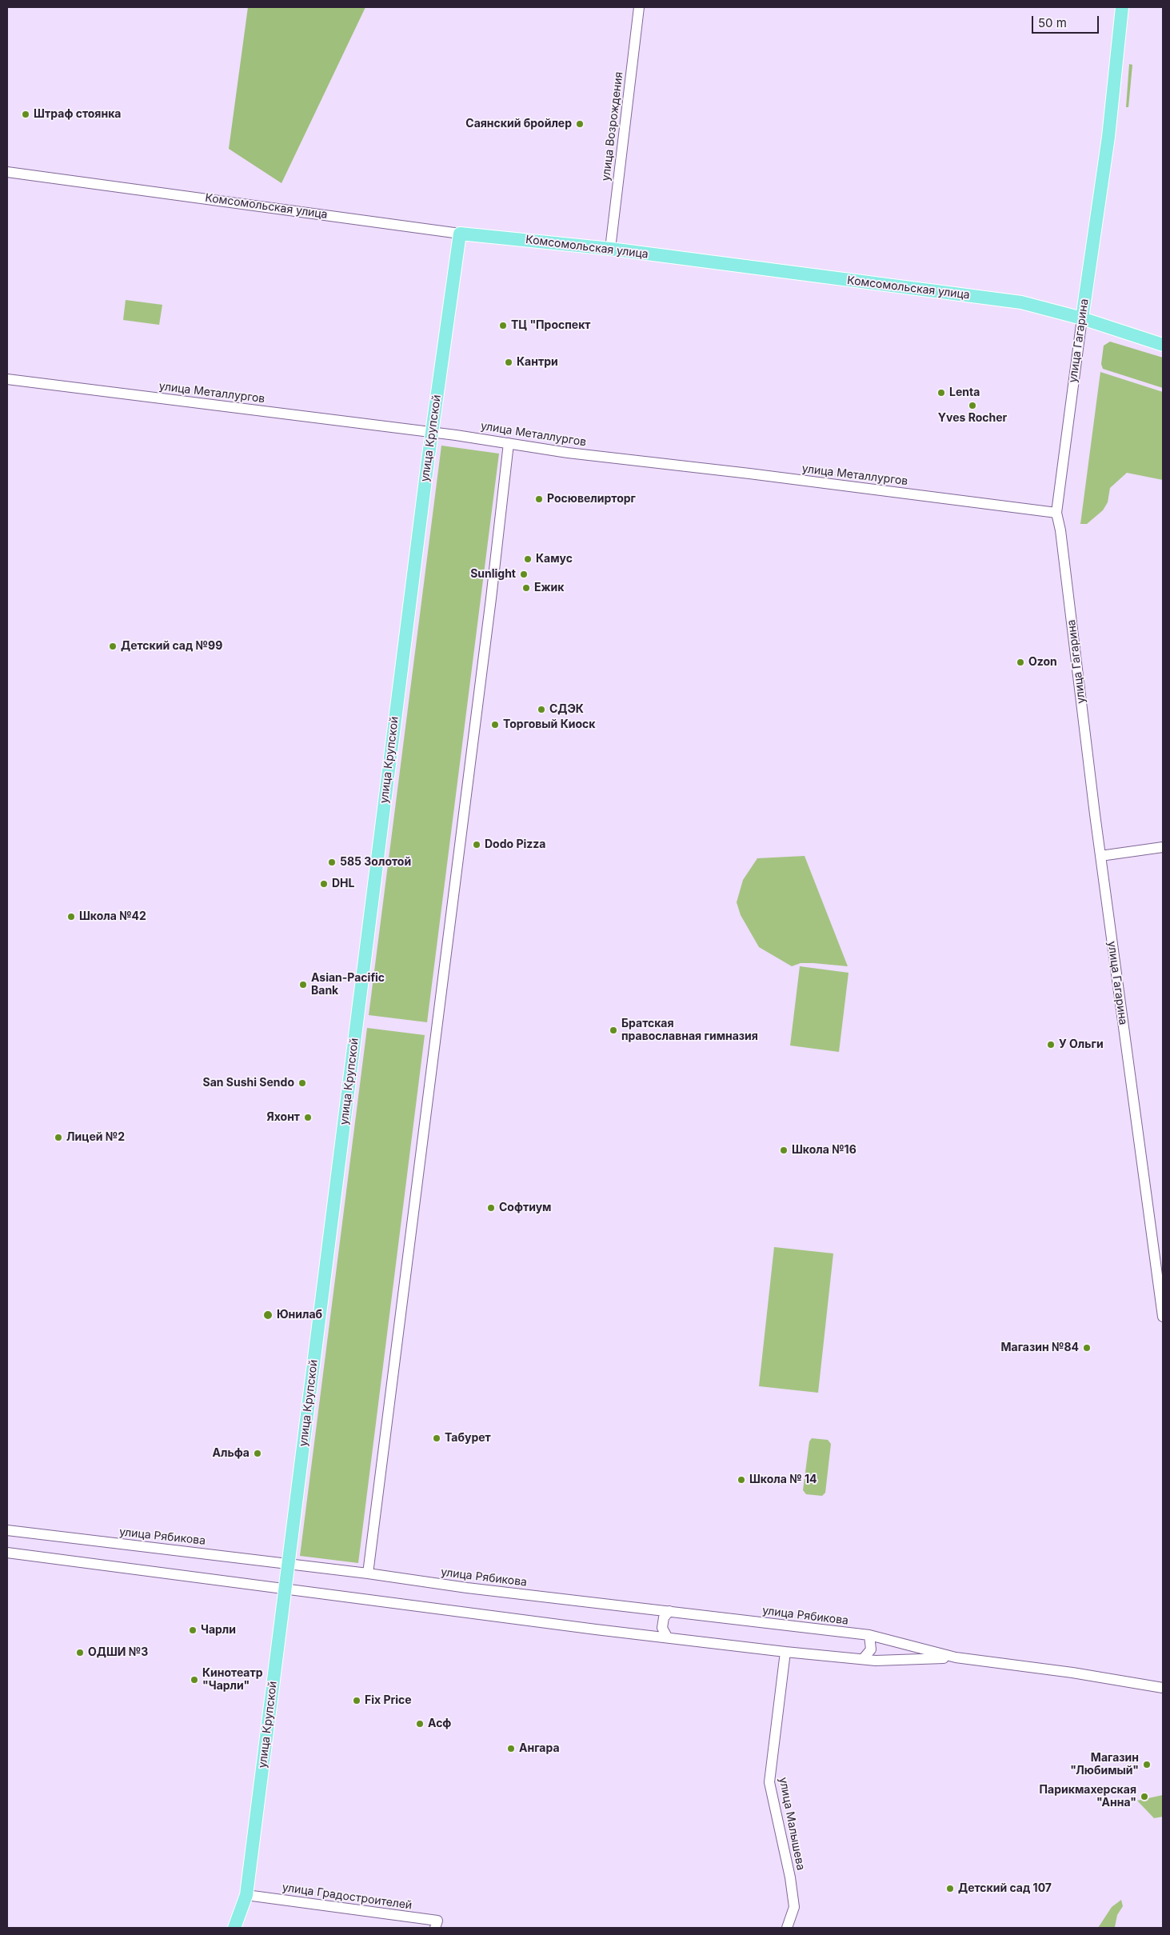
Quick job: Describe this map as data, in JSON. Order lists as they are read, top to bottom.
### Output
{
  "streets": {
    "main road": ["Комсомольская улица", "улица Гагарина", "улица Крупской"],
    "street": [
      "улица Возрождения",
      "улица Металлургов",
      "улица Рябикова",
      "улица Малышева",
      "улица Градостроителей"
    ]
  },
  "crossings": [
    ["улица Возрождения", "Комсомольская улица"],
    ["Комсомольская улица", "улица Гагарина"],
    ["Комсомольская улица", "улица Крупской"],
    ["улица Гагарина", "улица Металлургов"],
    ["улица Металлургов", "улица Крупской"],
    ["улица Крупской", "улица Рябикова"],
    ["улица Крупской", "улица Градостроителей"],
    ["улица Рябикова", "улица Малышева"]
  ],
  "places": [
    "Штраф стоянка",
    "Саянский бройлер",
    "ТЦ \"Проспект",
    "Кантри",
    "Lenta",
    "Yves Rocher",
    "Росювелирторг",
    "Камус",
    "Sunlight",
    "Ежик",
    "Детский сад №99",
    "Ozon",
    "СДЭК",
    "Торговый Киоск",
    "Dodo Pizza",
    "585 Золотой",
    "DHL",
    "Школа №42",
    "Asian-Pacific Bank",
    "Братская православная гимназия",
    "У Ольги",
    "San Sushi Sendo",
    "Яхонт",
    "Лицей №2",
    "Школа №16",
    "Софтиум",
    "Юнилаб",
    "Магазин №84",
    "Табурет",
    "Альфа",
    "Школа № 14",
    "Чарли",
    "ОДШИ №3",
    "Кинотеатр \"Чарли\"",
    "Fix Price",
    "Асф",
    "Ангара",
    "Магазин \"Любимый\"",
    "Парикмахерская \"Анна\"",
    "Детский сад 107"
  ],
  "scale_bar": "50 m"
}
